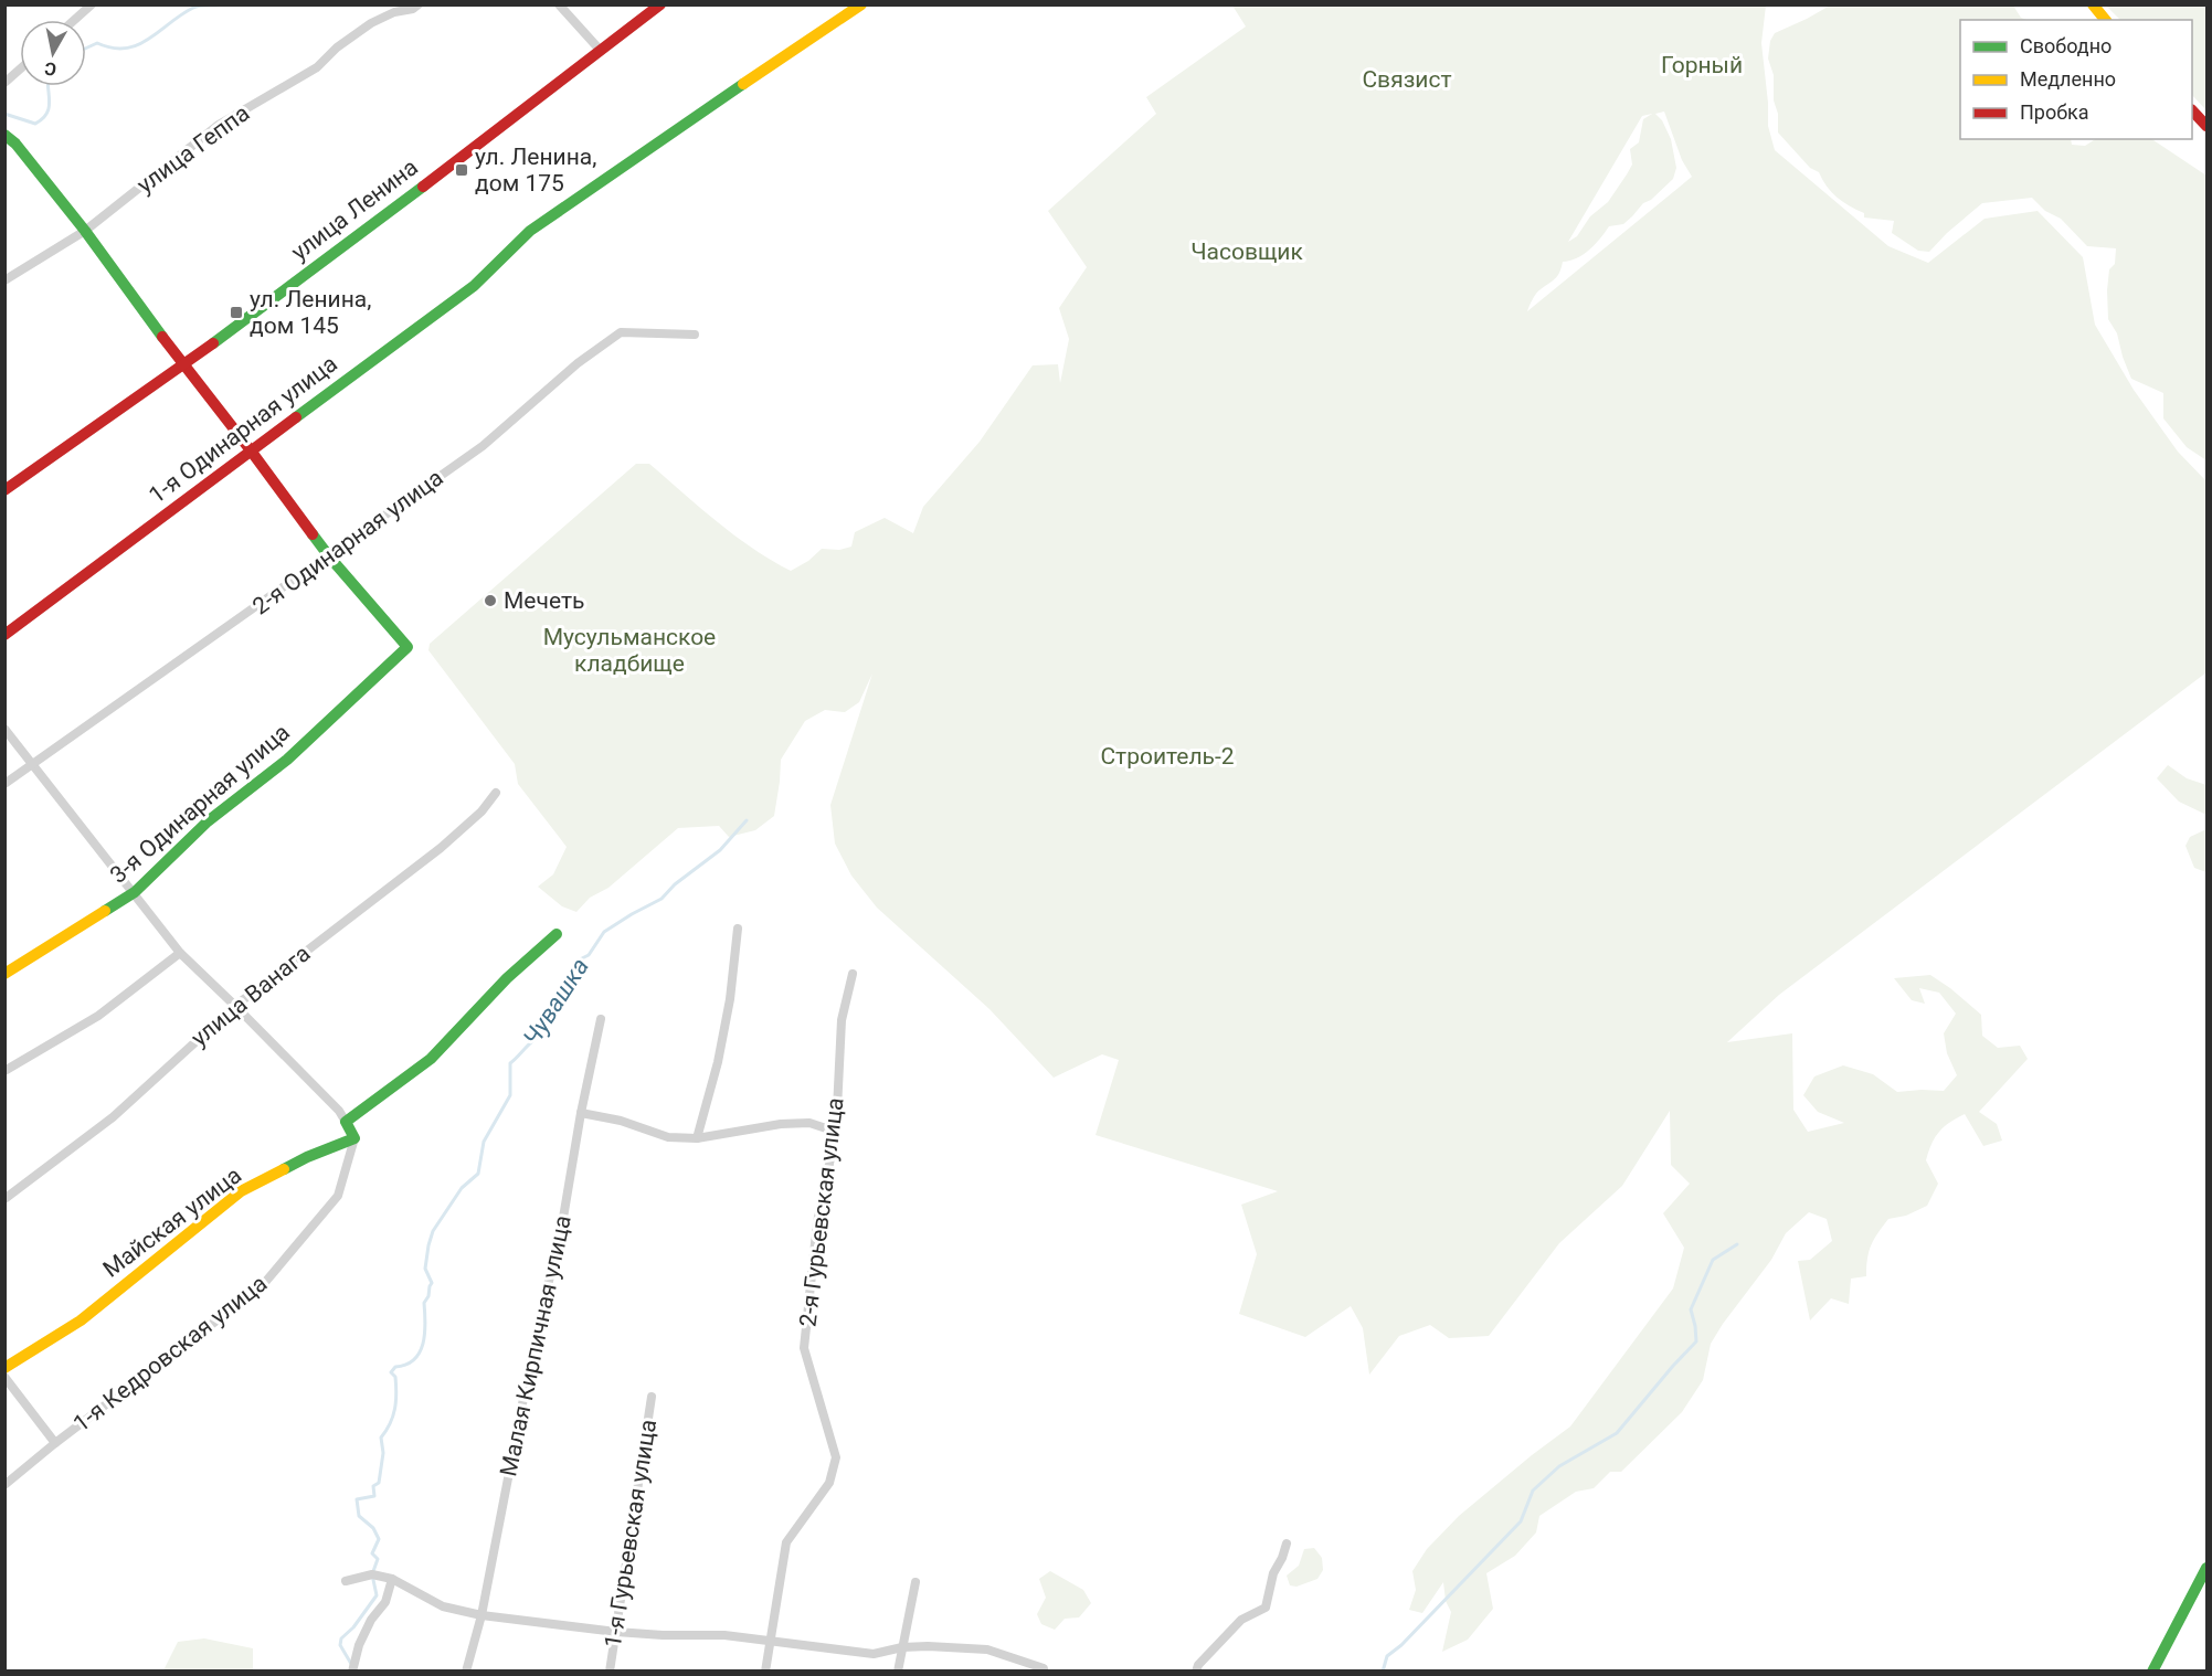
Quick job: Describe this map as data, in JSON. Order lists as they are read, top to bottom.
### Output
{
  "streets": {
    "street": [
      "улица Геппа",
      "улица Ленина",
      "1-я Одинарная улица",
      "2-я Одинарная улица",
      "3-я Одинарная улица",
      "улица Ванага",
      "2-я Гурьевская улица",
      "Майская улица",
      "Малая Кирпичная улица",
      "1-я Кедровская улица",
      "1-я Гурьевская улица"
    ]
  },
  "crossings": [
    ["2-я Одинарная улица", "3-я Одинарная улица"],
    ["Майская улица", "1-я Кедровская улица"]
  ],
  "water": ["Чувашка"],
  "parks": [
    "Горный",
    "Связист",
    "Часовщик",
    "Мусульманское кладбище",
    "Строитель-2"
  ],
  "places": {
    "transit": ["ул. Ленина, дом 175", "ул. Ленина, дом 145"],
    "other": ["Мечеть"]
  },
  "legend": ["Свободно", "Медленно", "Пробка"],
  "north": "bottom"
}
